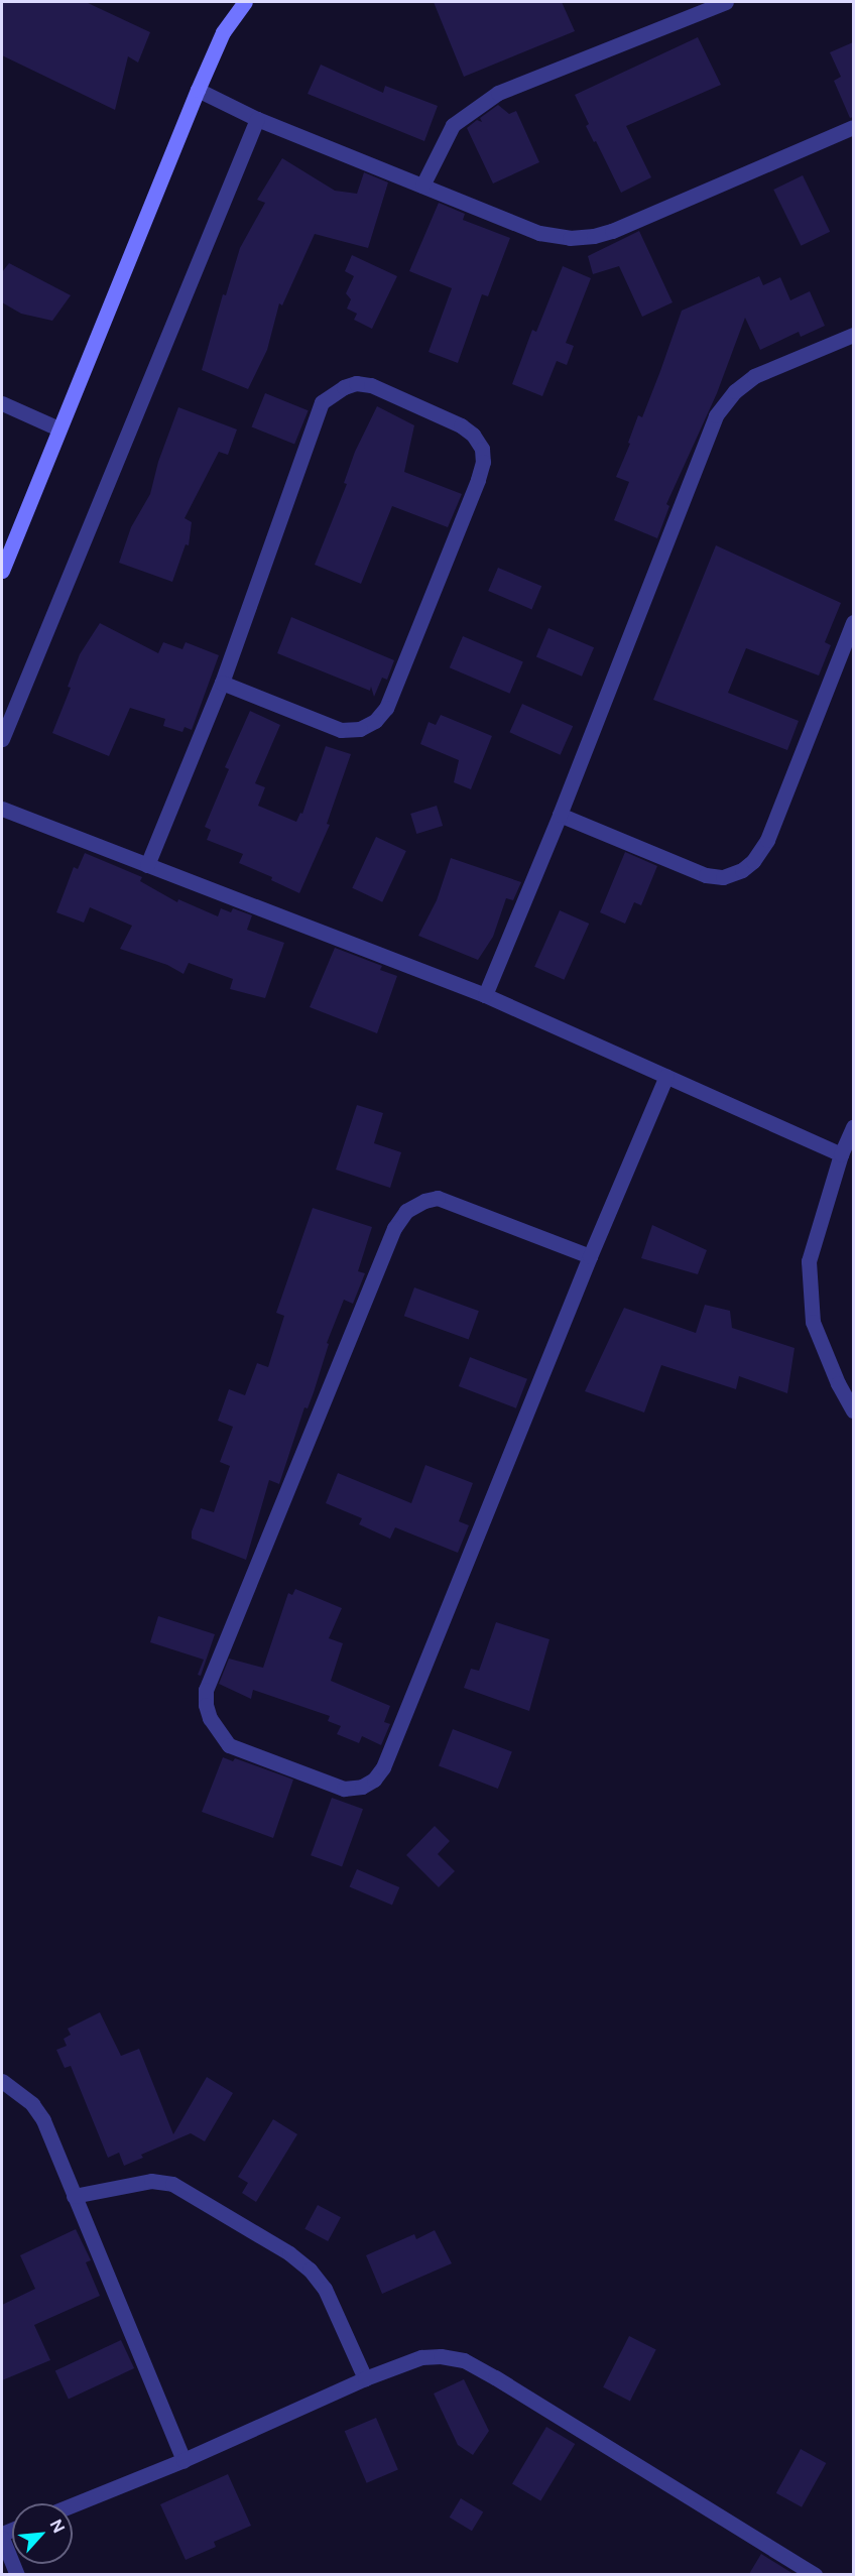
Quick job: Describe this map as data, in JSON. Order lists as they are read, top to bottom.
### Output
{
  "north": "top right"
}
